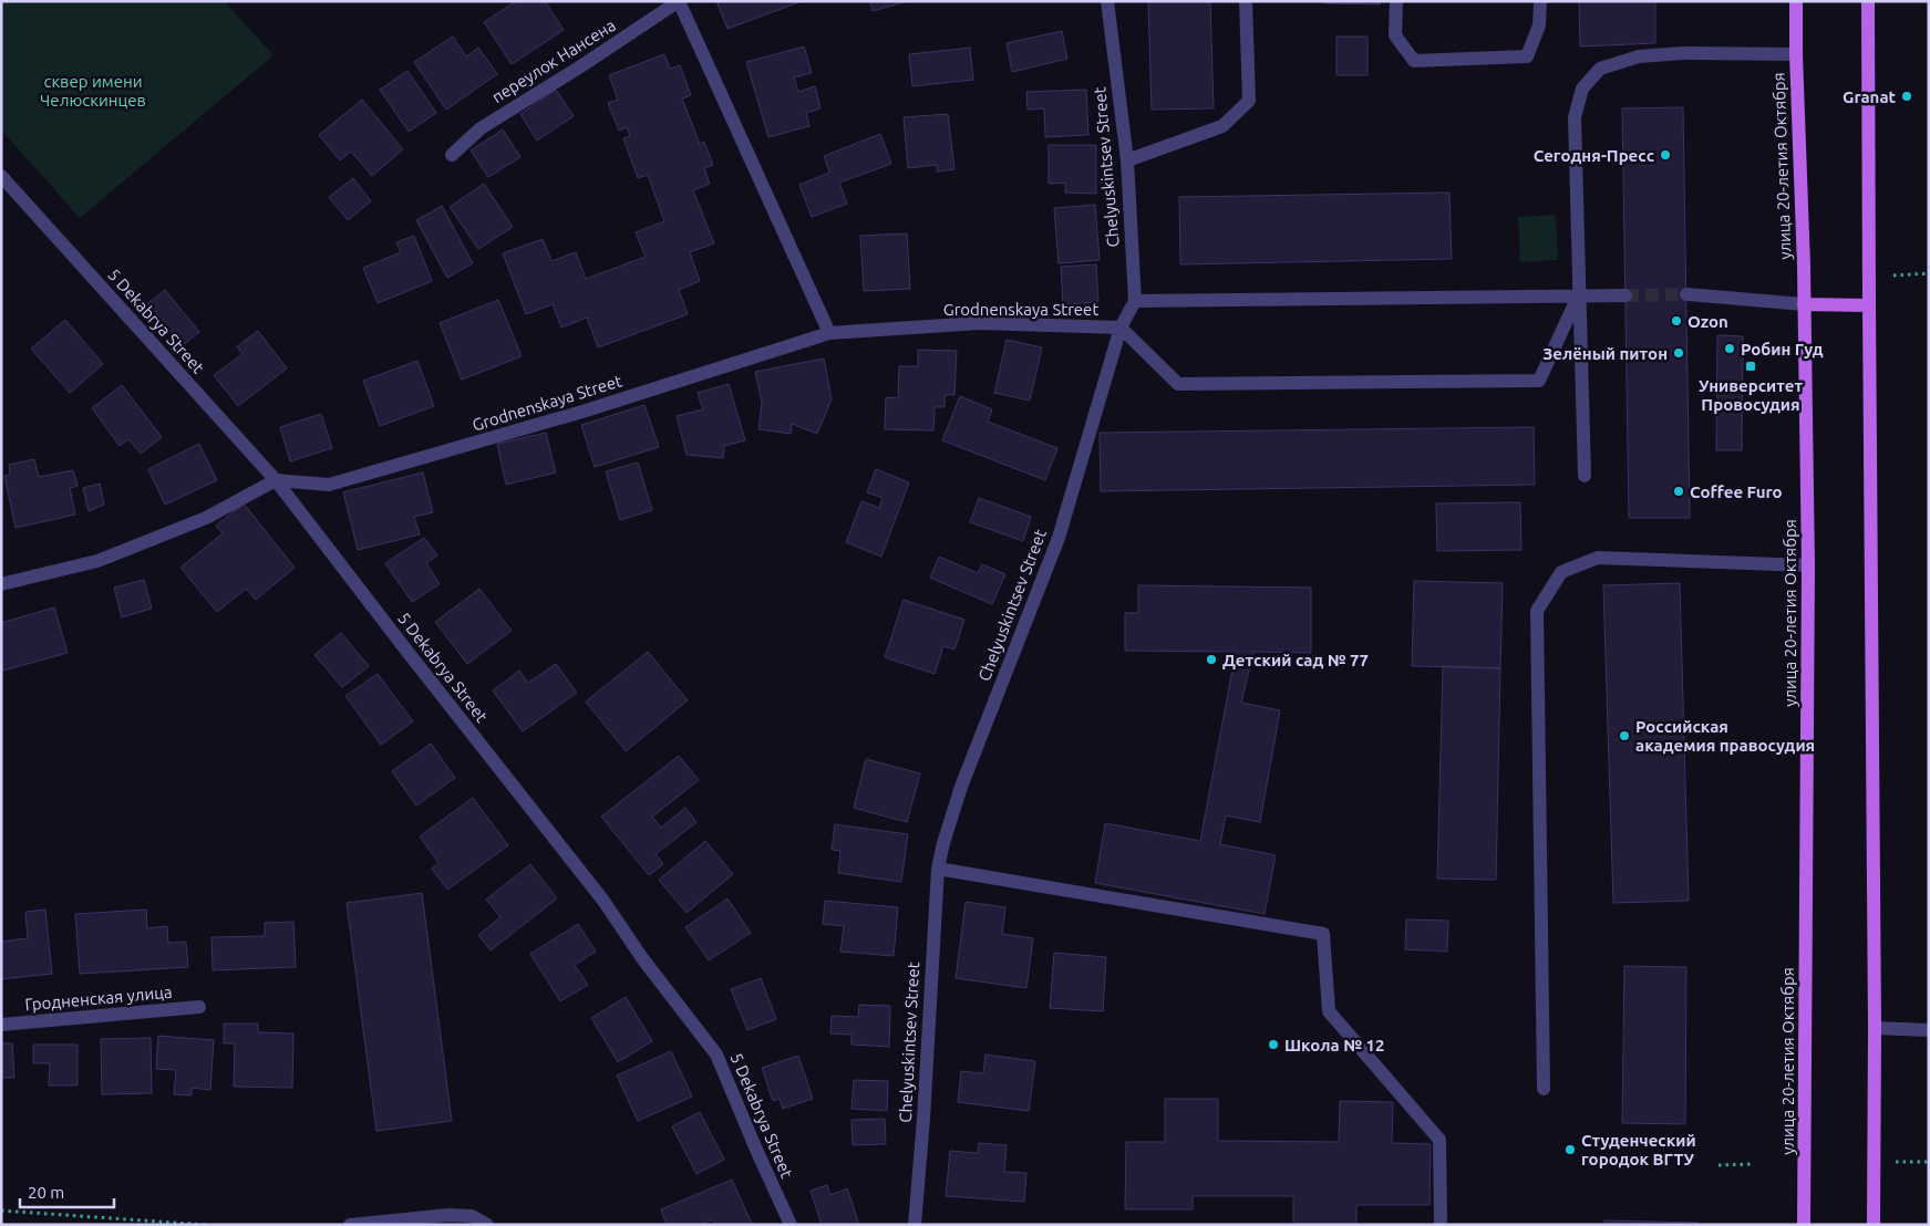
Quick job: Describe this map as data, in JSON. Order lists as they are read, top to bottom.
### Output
{
  "streets": {
    "main road": ["улица 20-летия Октября"],
    "street": [
      "переулок Нансена",
      "Chelyuskintsev Street",
      "Grodnenskaya Street",
      "5 Dekabrya Street",
      "Гродненская улица"
    ]
  },
  "crossings": [
    ["Chelyuskintsev Street", "Grodnenskaya Street"],
    ["Grodnenskaya Street", "5 Dekabrya Street"]
  ],
  "parks": ["сквер имени Челюскинцев"],
  "places": {
    "other": [
      "Granat",
      "Сегодня-Пресс",
      "Ozon",
      "Робин Гуд",
      "Зелёный питон",
      "Coffee Furo",
      "Детский сад № 77",
      "Российская академия правосудия",
      "Школа № 12",
      "Студенческий городок ВГТУ"
    ],
    "transit": ["Университет Провосудия"]
  },
  "scale_bar": "20 m"
}
